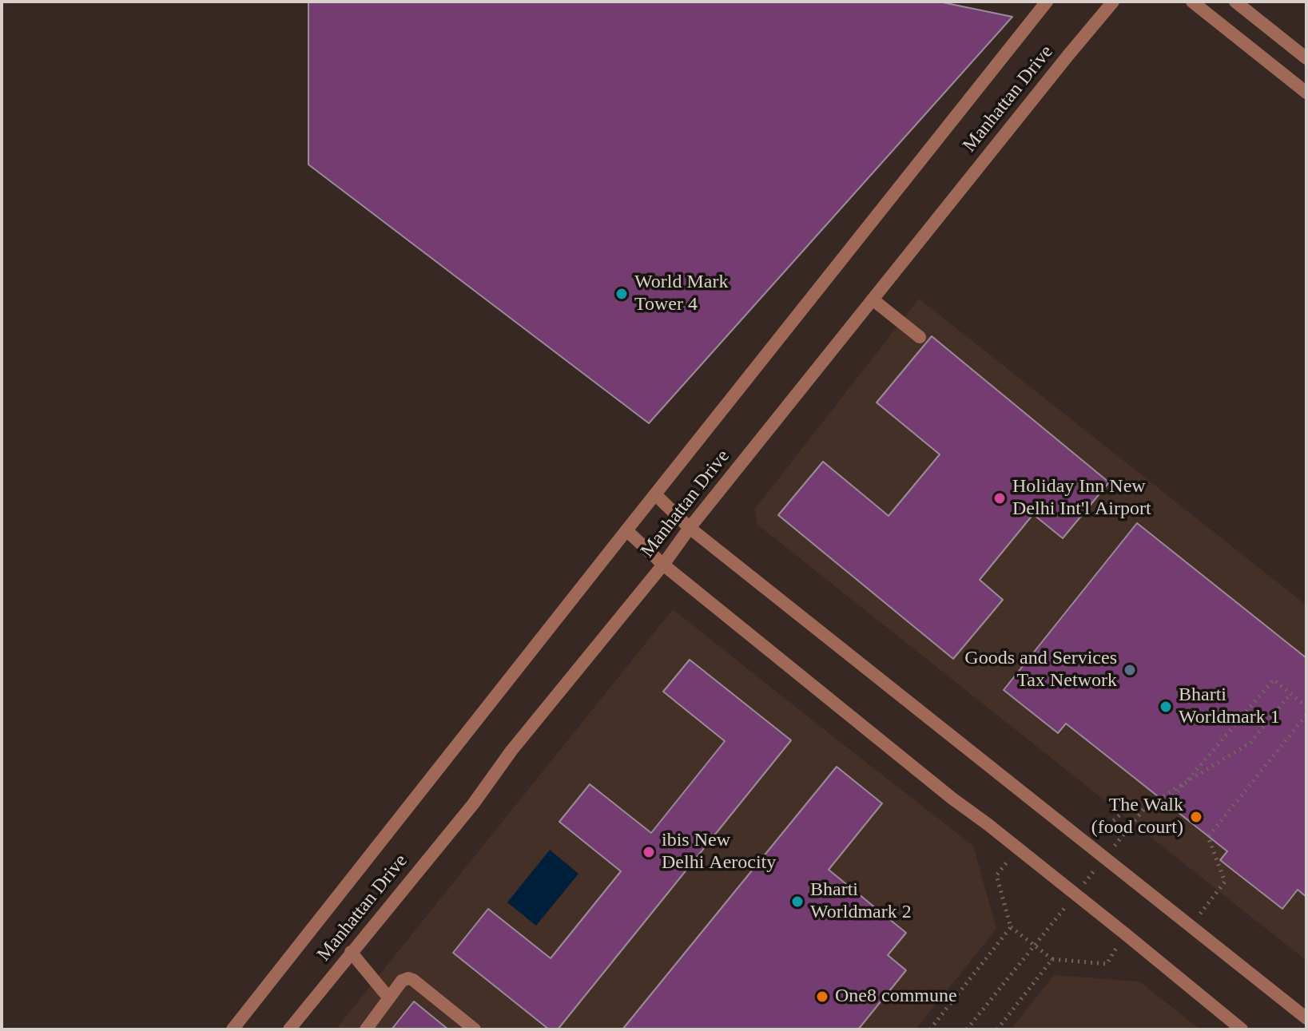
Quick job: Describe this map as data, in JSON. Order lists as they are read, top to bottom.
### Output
{
  "streets": {
    "street": ["Manhattan Drive"]
  },
  "places": [
    "World Mark Tower 4",
    "Holiday Inn New Delhi Int'l Airport",
    "Goods and Services Tax Network",
    "Bharti Worldmark 1",
    "The Walk (food court)",
    "ibis New Delhi Aerocity",
    "Bharti Worldmark 2",
    "One8 commune"
  ]
}
